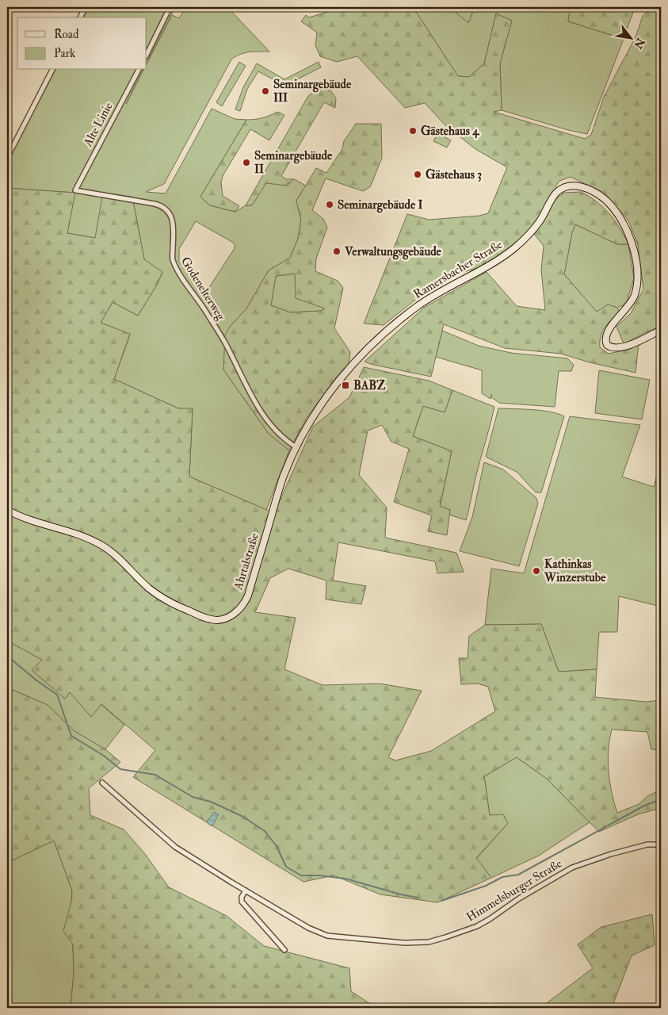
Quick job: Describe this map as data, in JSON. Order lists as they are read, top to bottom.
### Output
{
  "streets": {
    "main road": ["Ramersbacher Straße", "Ahrtalstraße"],
    "street": ["Alte Linie", "Godenelterweg", "Himmelsburger Straße"]
  },
  "crossings": [
    ["Alte Linie", "Godenelterweg"],
    ["Ramersbacher Straße", "Ahrtalstraße"],
    ["Godenelterweg", "Ahrtalstraße"]
  ],
  "places": {
    "other": [
      "Seminargebäude III",
      "Gästehaus 4",
      "Seminargebäude II",
      "Gästehaus 3",
      "Seminargebäude I",
      "Verwaltungsgebäude",
      "Kathinkas Winzerstube"
    ],
    "transit": ["BABZ"]
  },
  "legend": ["Road", "Park"],
  "north": "bottom right"
}
